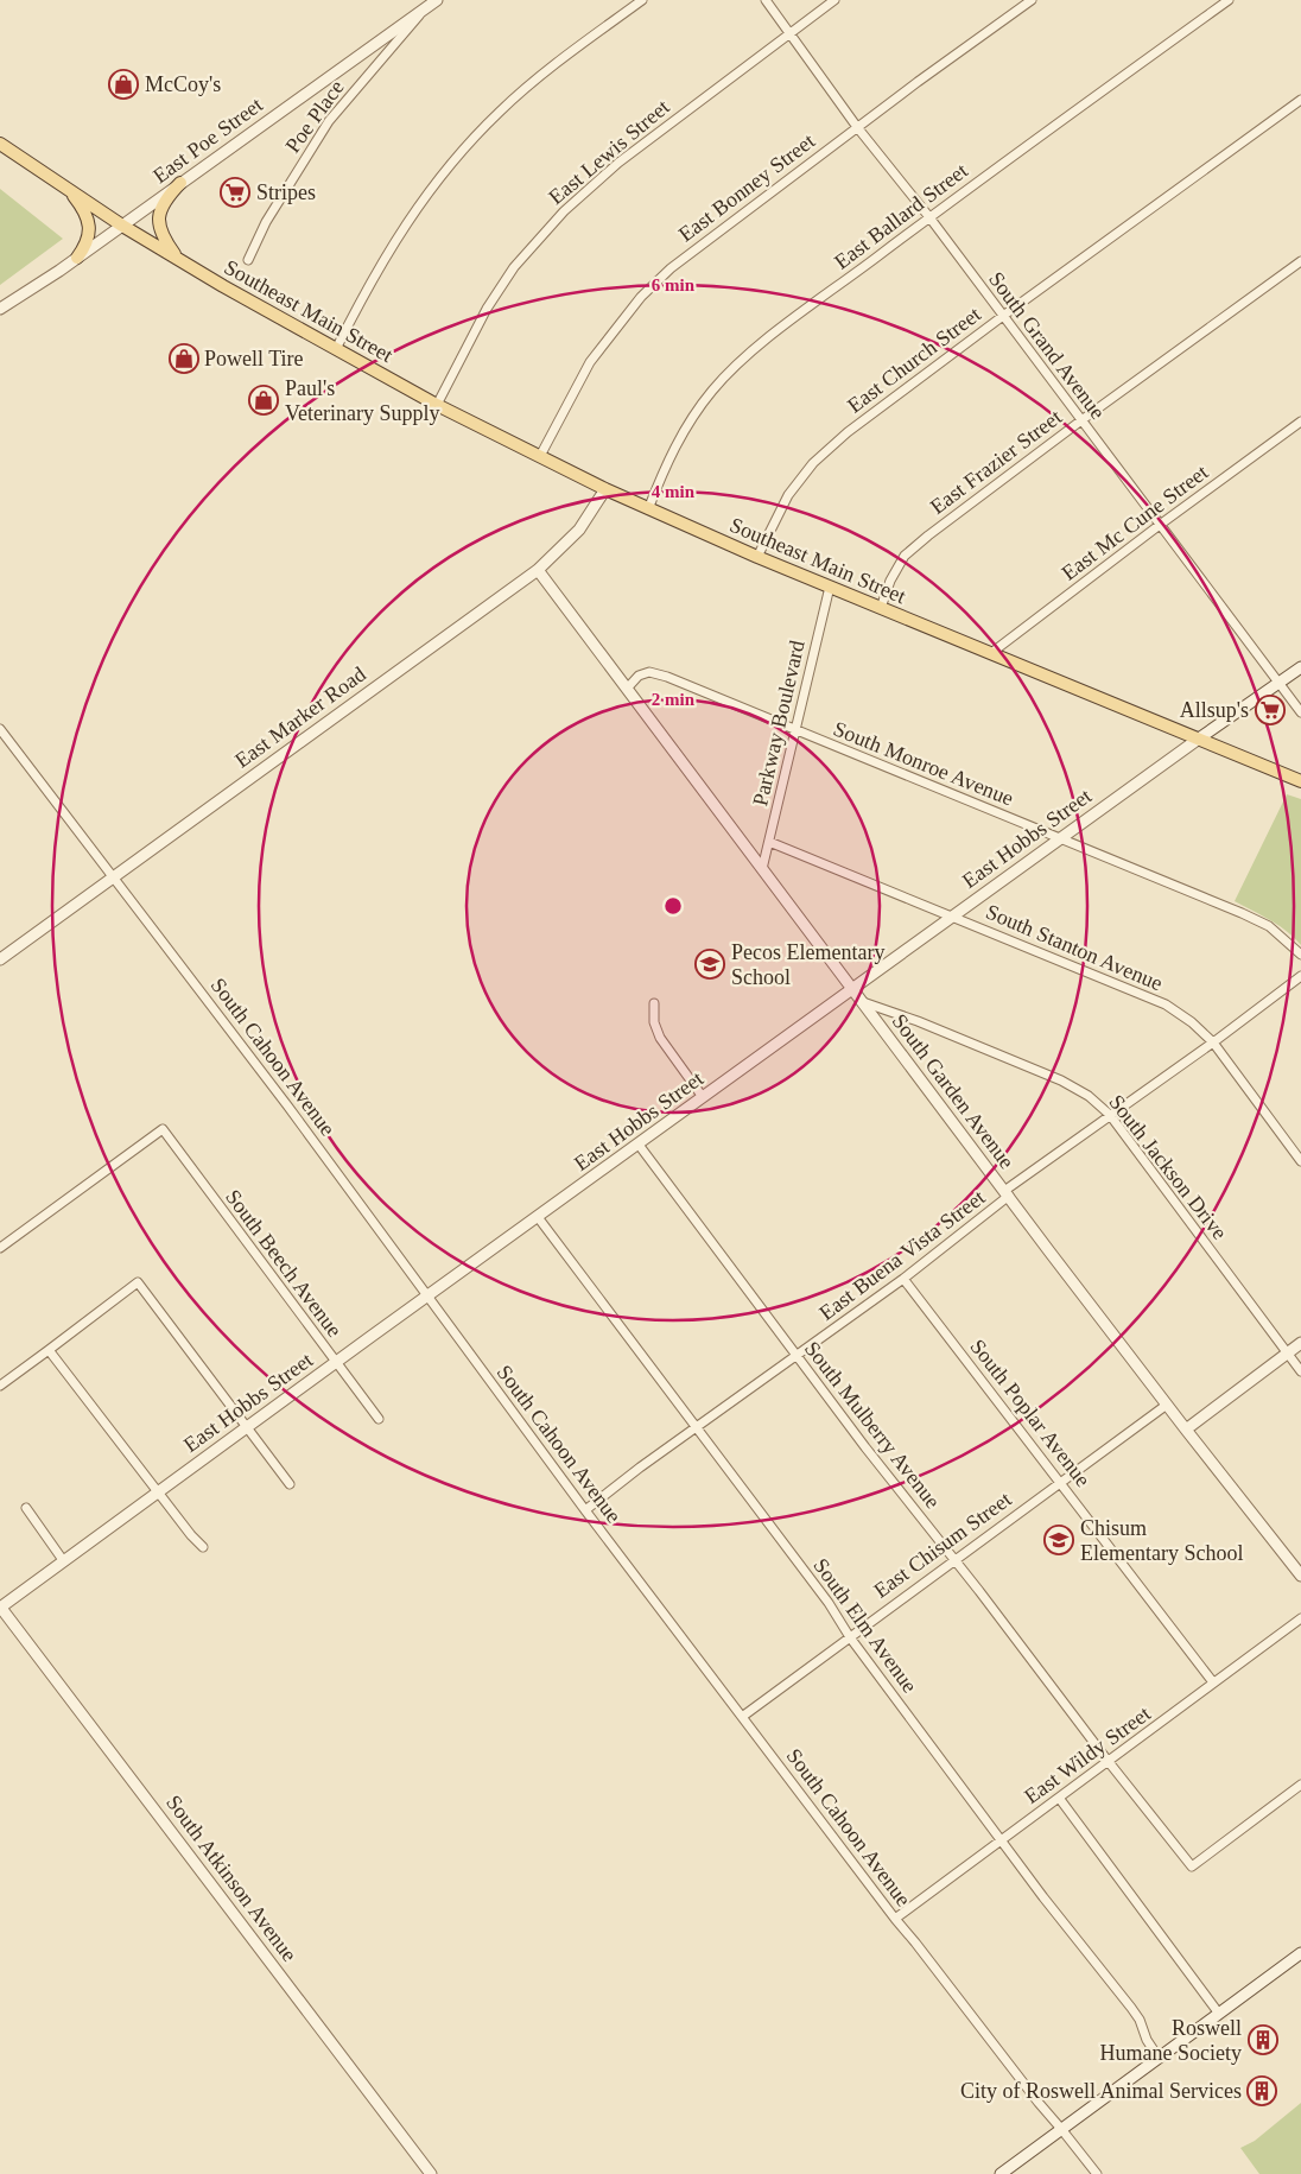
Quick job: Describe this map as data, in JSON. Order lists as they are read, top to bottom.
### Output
{
  "streets": {
    "main road": ["Southeast Main Street"],
    "street": [
      "Poe Place",
      "East Poe Street",
      "East Lewis Street",
      "East Bonney Street",
      "East Ballard Street",
      "South Grand Avenue",
      "East Church Street",
      "East Frazier Street",
      "East Mc Cune Street",
      "East Marker Road",
      "Parkway Boulevard",
      "South Monroe Avenue",
      "East Hobbs Street",
      "South Stanton Avenue",
      "South Cahoon Avenue",
      "South Garden Avenue",
      "South Jackson Drive",
      "East Buena Vista Street",
      "South Beech Avenue",
      "South Poplar Avenue",
      "South Mulberry Avenue",
      "East Chisum Street",
      "South Elm Avenue",
      "East Wildy Street",
      "South Atkinson Avenue"
    ]
  },
  "crossings": [
    ["Poe Place", "East Poe Street"],
    ["East Poe Street", "Southeast Main Street"],
    ["East Lewis Street", "Southeast Main Street"],
    ["East Lewis Street", "South Grand Avenue"],
    ["East Bonney Street", "Southeast Main Street"],
    ["East Bonney Street", "South Grand Avenue"],
    ["East Ballard Street", "Southeast Main Street"],
    ["East Ballard Street", "South Grand Avenue"],
    ["Southeast Main Street", "East Church Street"],
    ["Southeast Main Street", "East Frazier Street"],
    ["Southeast Main Street", "East Mc Cune Street"],
    ["Southeast Main Street", "East Marker Road"],
    ["Southeast Main Street", "Parkway Boulevard"],
    ["Southeast Main Street", "East Hobbs Street"],
    ["South Grand Avenue", "East Church Street"],
    ["South Grand Avenue", "East Frazier Street"],
    ["South Grand Avenue", "East Mc Cune Street"],
    ["South Grand Avenue", "East Hobbs Street"],
    ["East Marker Road", "South Cahoon Avenue"],
    ["East Marker Road", "South Garden Avenue"],
    ["Parkway Boulevard", "South Monroe Avenue"],
    ["Parkway Boulevard", "South Stanton Avenue"],
    ["Parkway Boulevard", "South Garden Avenue"],
    ["South Monroe Avenue", "East Hobbs Street"],
    ["South Monroe Avenue", "South Garden Avenue"],
    ["East Hobbs Street", "South Stanton Avenue"],
    ["East Hobbs Street", "South Cahoon Avenue"],
    ["East Hobbs Street", "South Garden Avenue"],
    ["East Hobbs Street", "South Beech Avenue"],
    ["East Hobbs Street", "South Mulberry Avenue"],
    ["East Hobbs Street", "South Elm Avenue"],
    ["East Hobbs Street", "South Atkinson Avenue"],
    ["South Stanton Avenue", "East Buena Vista Street"],
    ["South Cahoon Avenue", "East Buena Vista Street"],
    ["South Cahoon Avenue", "East Chisum Street"],
    ["South Cahoon Avenue", "East Wildy Street"],
    ["South Garden Avenue", "South Jackson Drive"],
    ["South Garden Avenue", "East Buena Vista Street"],
    ["South Garden Avenue", "East Chisum Street"],
    ["South Jackson Drive", "East Buena Vista Street"],
    ["East Buena Vista Street", "South Poplar Avenue"],
    ["East Buena Vista Street", "South Mulberry Avenue"],
    ["East Buena Vista Street", "South Elm Avenue"],
    ["South Poplar Avenue", "East Chisum Street"],
    ["South Poplar Avenue", "East Wildy Street"],
    ["South Mulberry Avenue", "East Chisum Street"],
    ["South Mulberry Avenue", "East Wildy Street"],
    ["East Chisum Street", "South Elm Avenue"],
    ["South Elm Avenue", "East Wildy Street"]
  ],
  "places": {
    "shop": ["McCoy's", "Powell Tire", "Paul's Veterinary Supply"],
    "supermarket": ["Stripes", "Allsup's"],
    "school or university": ["Pecos Elementary School", "Chisum Elementary School"],
    "building": ["Roswell Humane Society", "City of Roswell Animal Services"]
  },
  "rings": ["6 min", "4 min", "2 min"]
}
